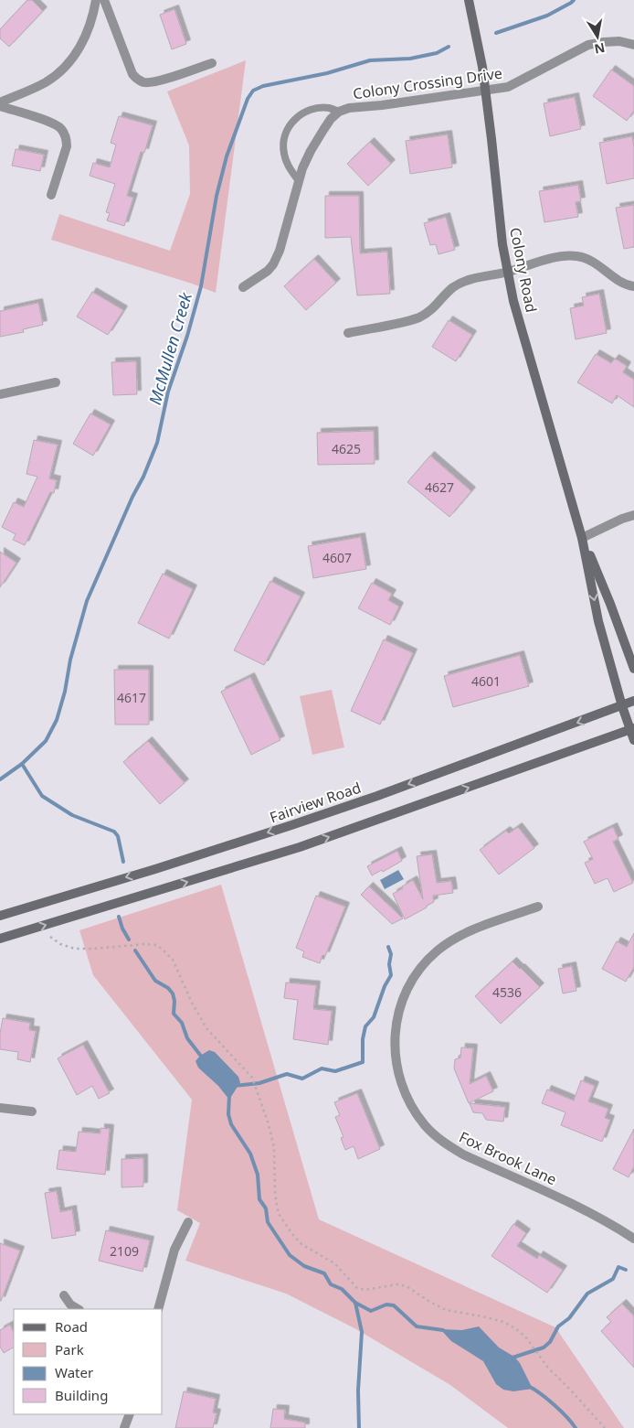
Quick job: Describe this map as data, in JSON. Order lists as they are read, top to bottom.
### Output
{
  "streets": {
    "main road": ["Colony Road", "Fairview Road"],
    "street": ["Colony Crossing Drive", "Fox Brook Lane"]
  },
  "crossings": [
    ["Colony Crossing Drive", "Colony Road"],
    ["Colony Road", "Fairview Road"]
  ],
  "water": ["McMullen Creek"],
  "house_numbers": [
    "4625",
    "4627",
    "4607",
    "4601",
    "4617",
    "4536",
    "2109"
  ],
  "legend": [
    "Road",
    "Park",
    "Water",
    "Building"
  ],
  "north": "bottom"
}
